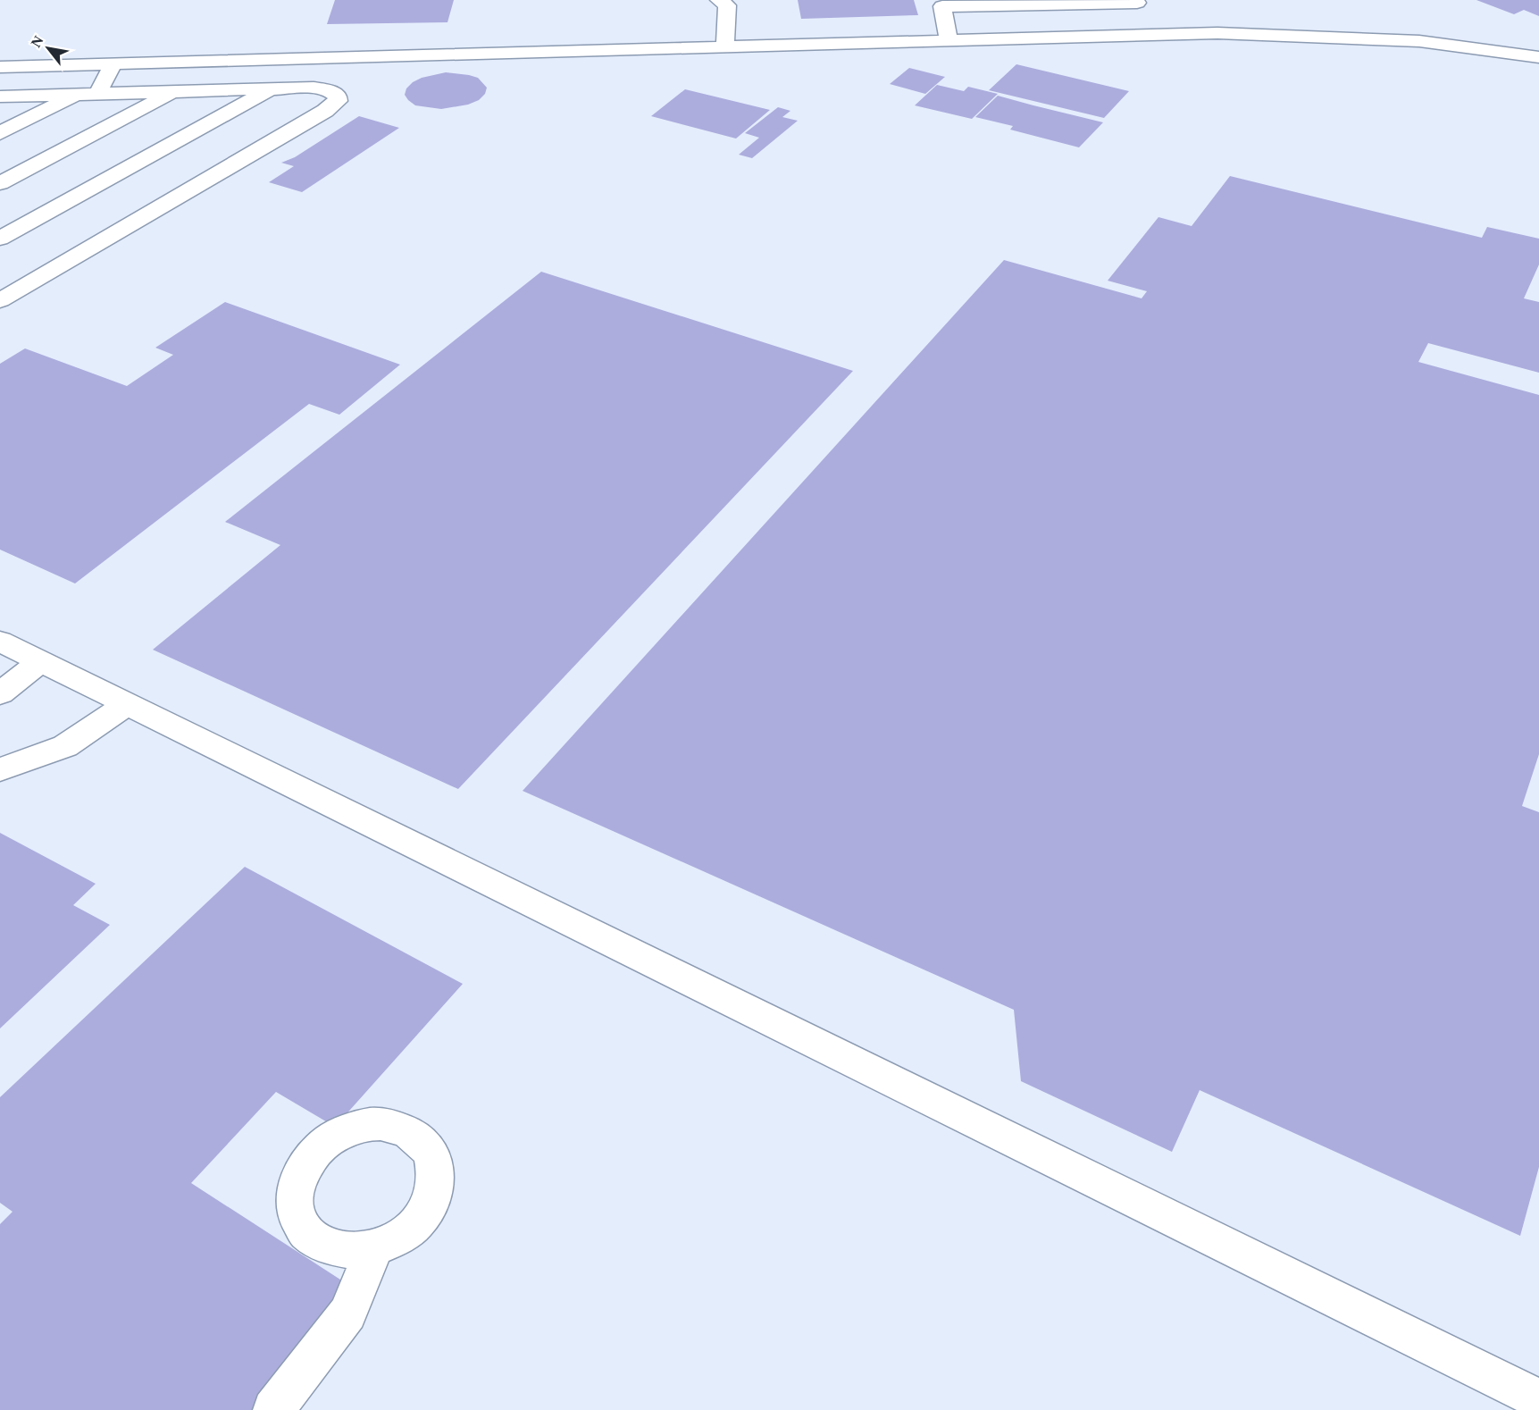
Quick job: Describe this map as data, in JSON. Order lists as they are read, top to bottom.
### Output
{
  "north": "top left"
}
